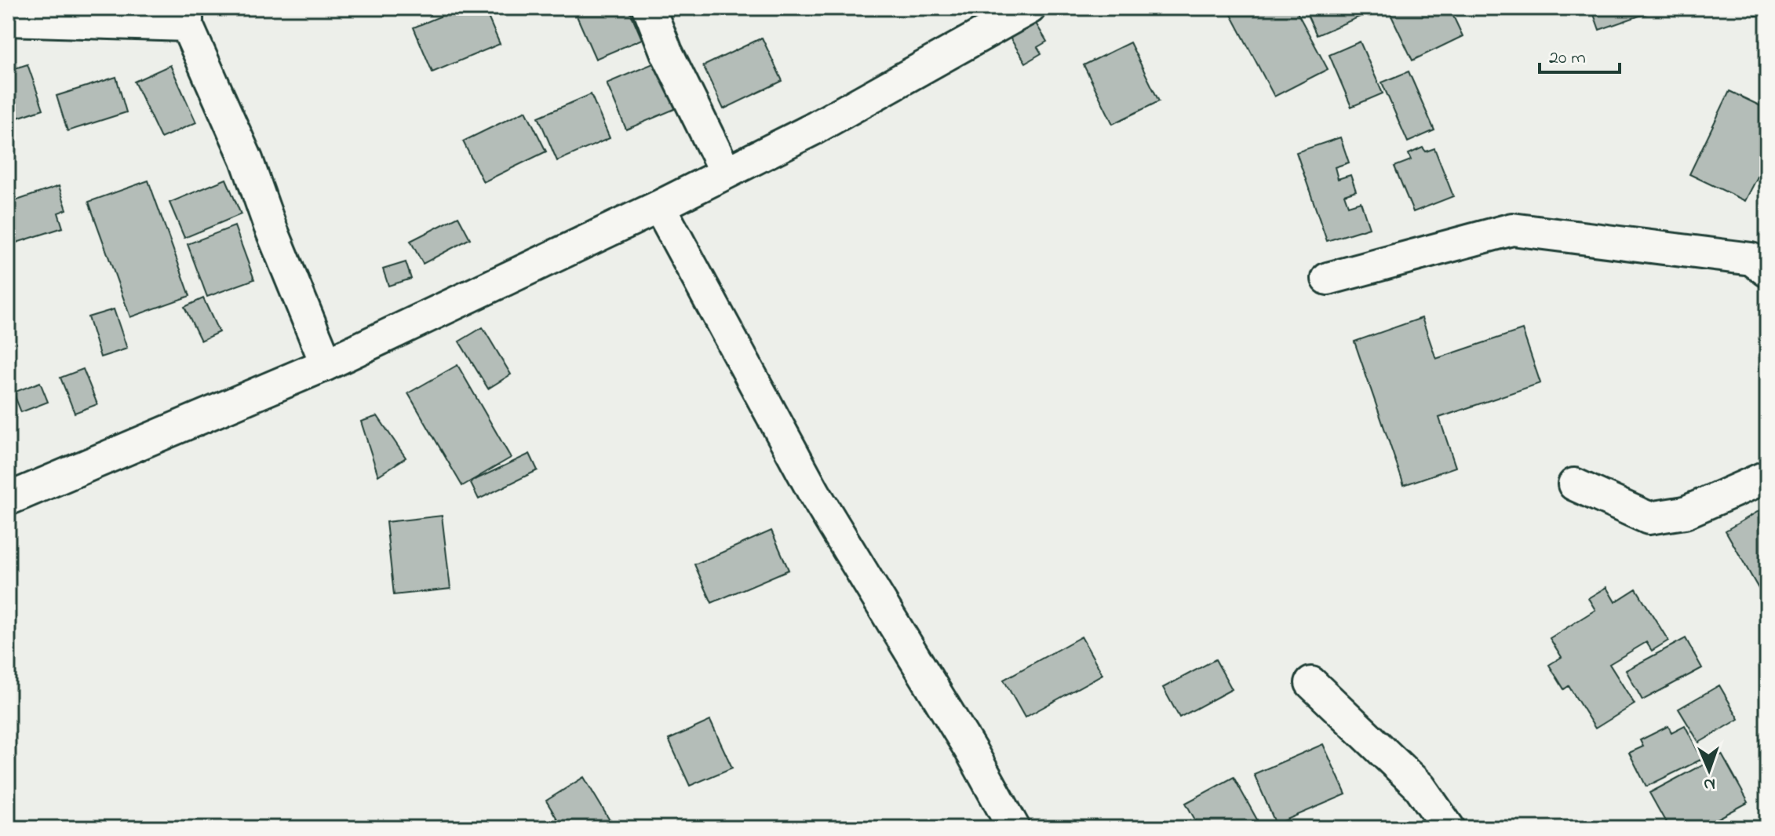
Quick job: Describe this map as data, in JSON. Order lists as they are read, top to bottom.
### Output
{
  "scale_bar": "20 m",
  "north": "bottom"
}
